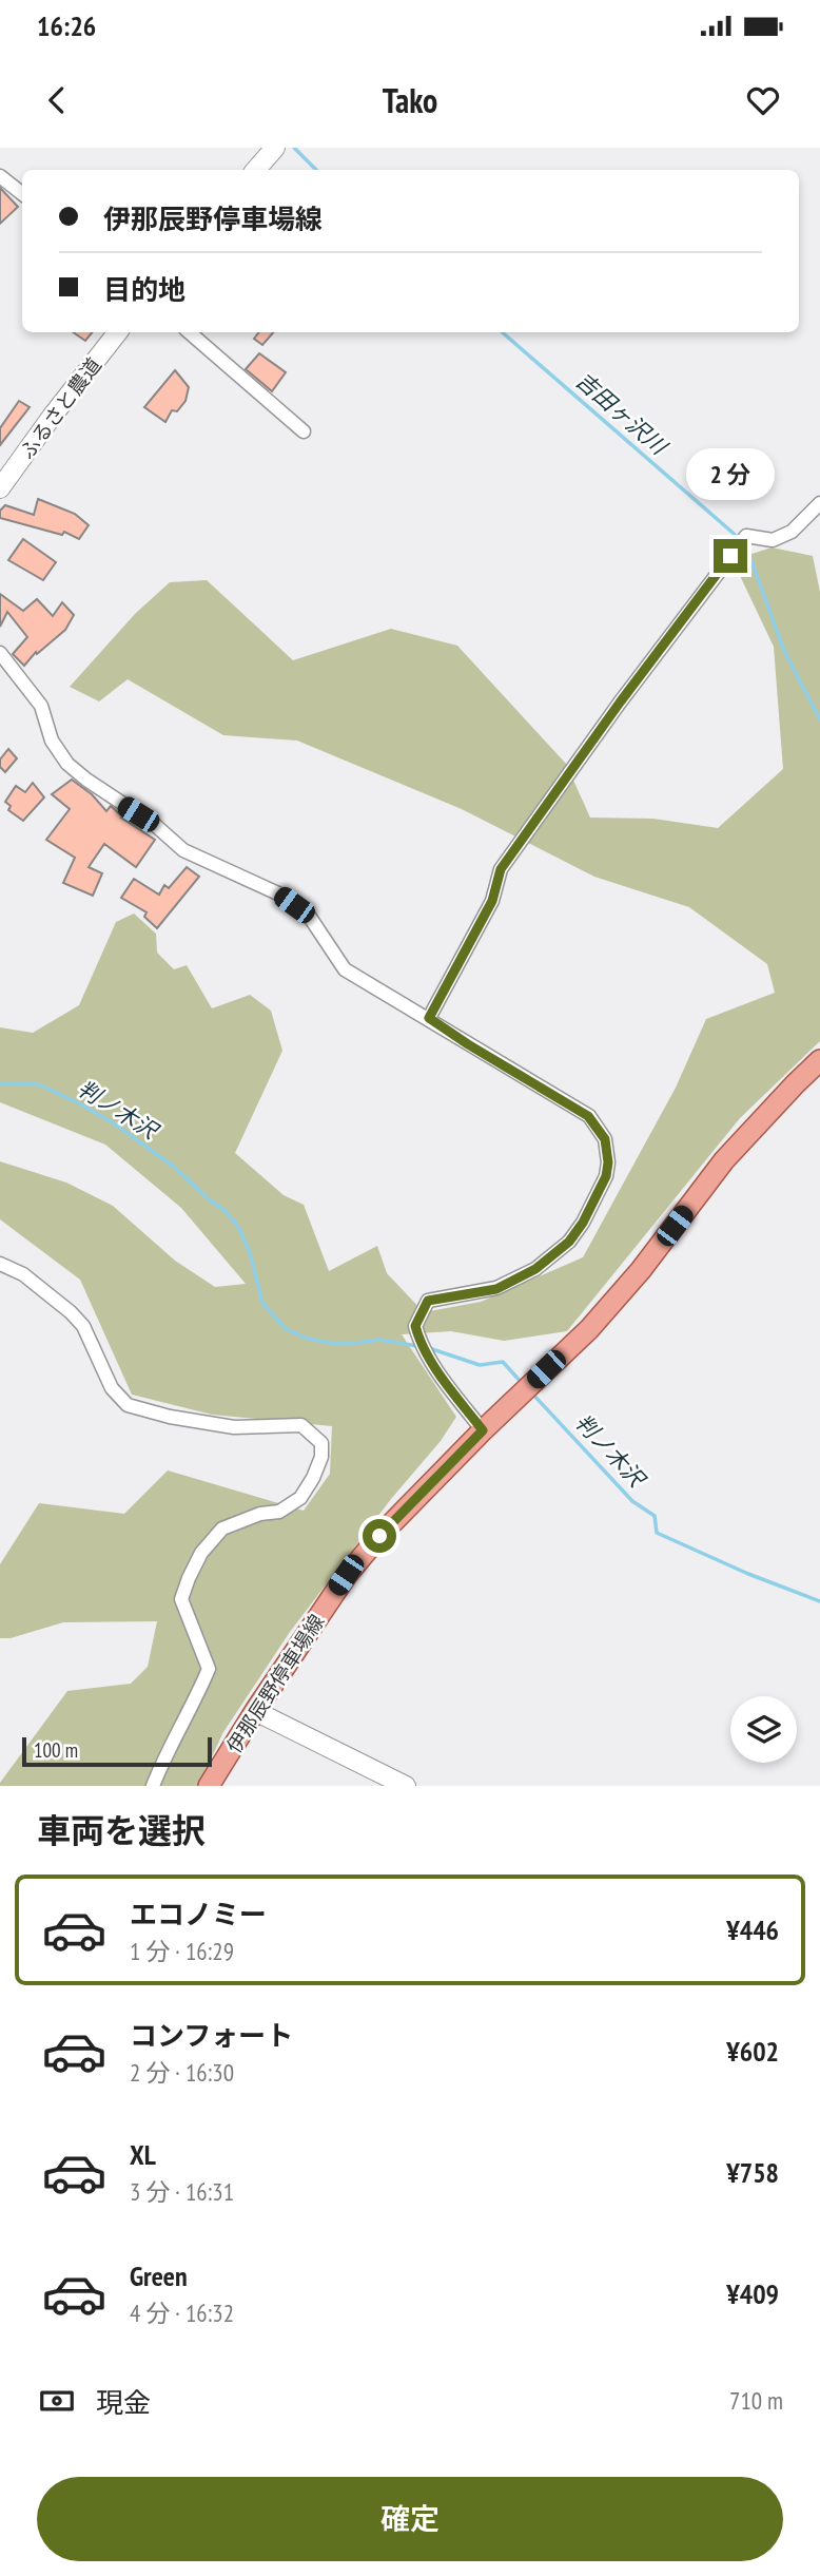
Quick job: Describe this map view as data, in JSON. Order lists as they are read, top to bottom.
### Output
{
  "streets": {
    "main road": ["伊那辰野停車場線"],
    "street": ["ふるさと農道"]
  },
  "water": ["吉田ヶ沢川", "判ノ木沢"],
  "scale_bar": "100 m",
  "page": {
    "status": "16:26",
    "header": "Tako",
    "banner": ["伊那辰野停車場線", "目的地"],
    "bubble": "2 分",
    "scale": "100 m",
    "heading": "車両を選択",
    "list": [
      {
        "name": "エコノミー",
        "note": "1 分 · 16:29",
        "value": "¥446"
      },
      {
        "name": "コンフォート",
        "note": "2 分 · 16:30",
        "value": "¥602"
      },
      {
        "name": "XL",
        "note": "3 分 · 16:31",
        "value": "¥758"
      },
      {
        "name": "Green",
        "note": "4 分 · 16:32",
        "value": "¥409"
      }
    ],
    "pay": ["現金", "710 m"],
    "buttons": "確定"
  }
}
